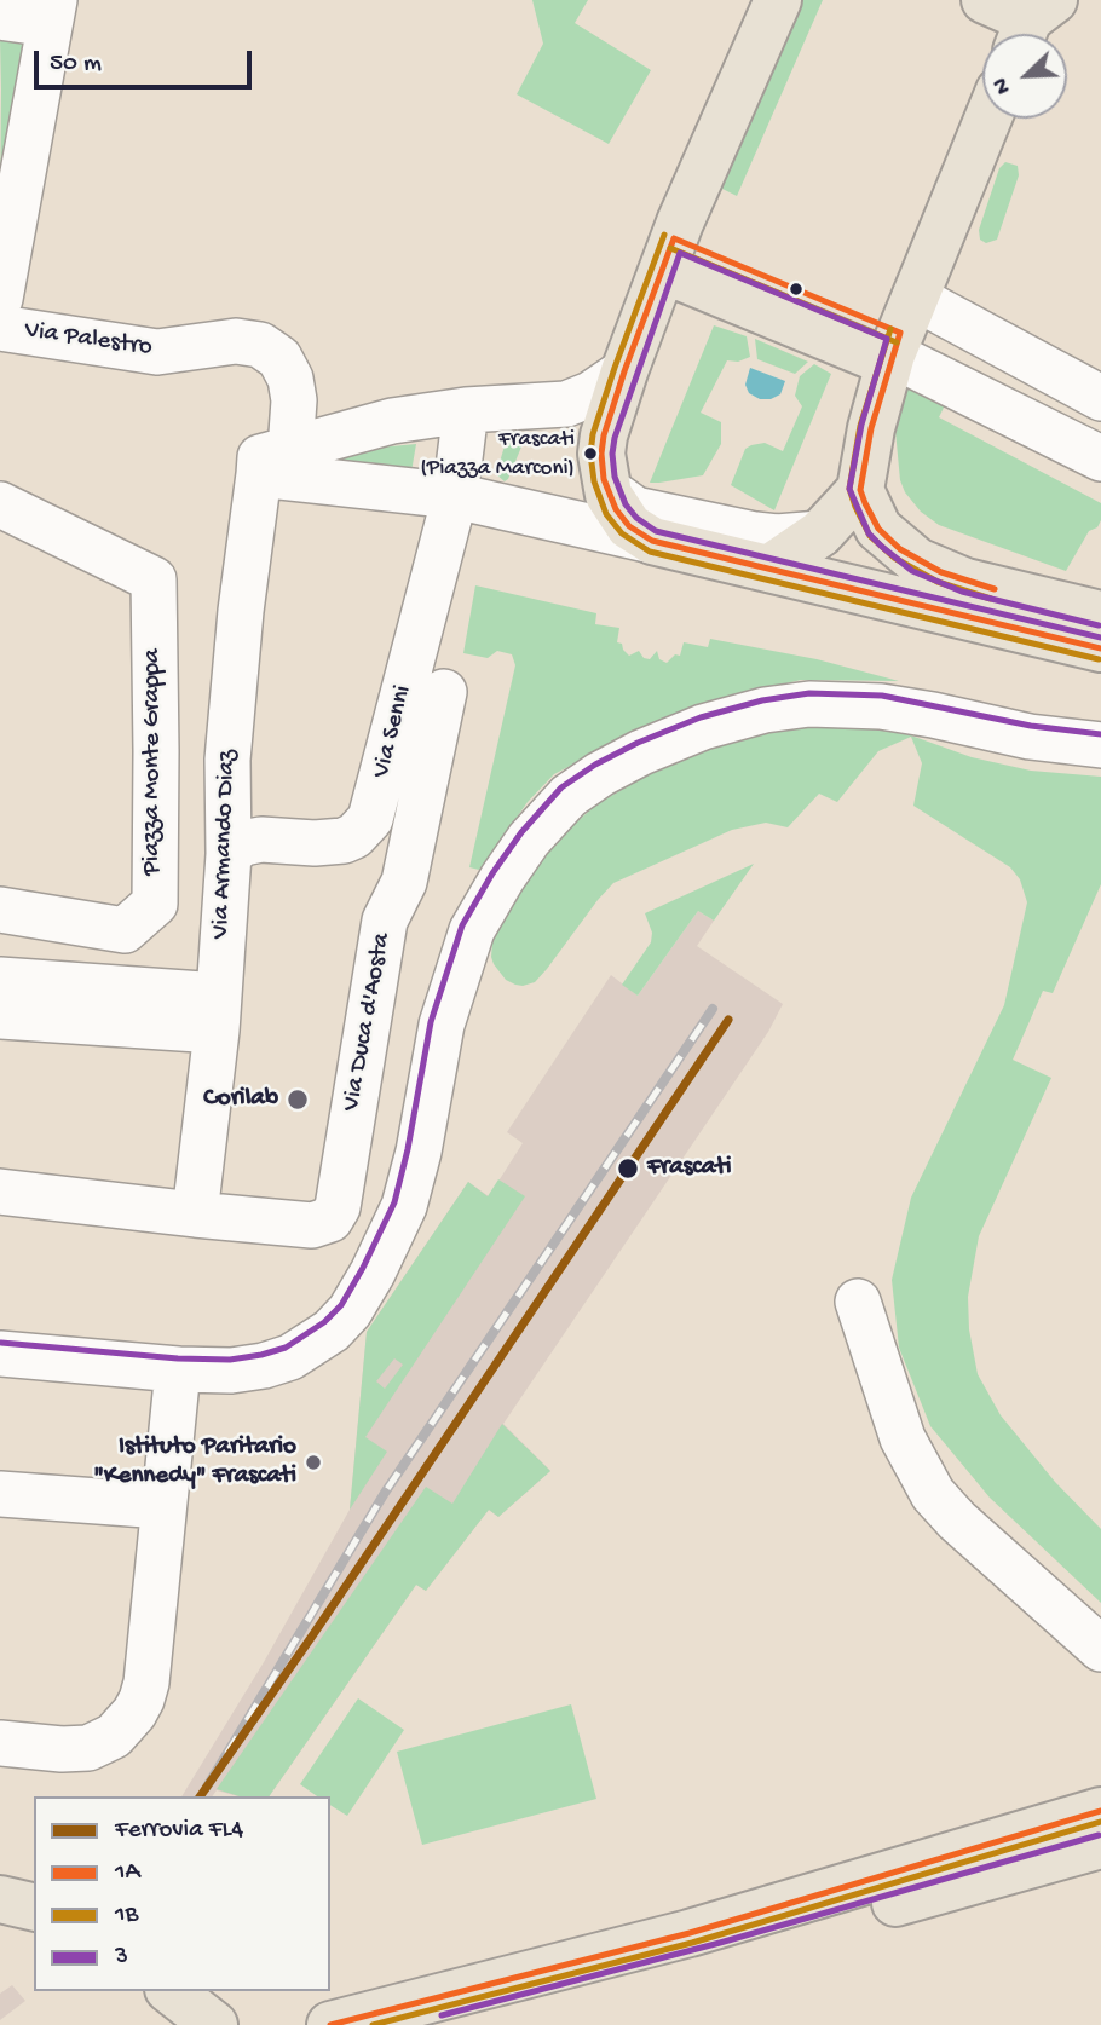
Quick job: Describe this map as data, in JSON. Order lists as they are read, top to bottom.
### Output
{
  "streets": {
    "street": [
      "Via Palestro",
      "Via Senni",
      "Piazza Monte Grappa",
      "Via Armando Diaz",
      "Via Duca d'Aosta"
    ]
  },
  "crossings": [
    ["Via Palestro", "Via Armando Diaz"],
    ["Via Senni", "Via Armando Diaz"],
    ["Via Armando Diaz", "Via Duca d'Aosta"]
  ],
  "places": [
    "Frascati (Piazza Marconi)",
    "Corilab",
    "Frascati",
    "Istituto Paritario \"Kennedy\" Frascati"
  ],
  "lines": [
    "transit line 1B",
    "transit line 1A",
    "transit line 3",
    "rail line FL4"
  ],
  "legend": [
    "Ferrovia FL4",
    "1A",
    "1B",
    "3"
  ],
  "scale_bar": "50 m",
  "north": "bottom left"
}
